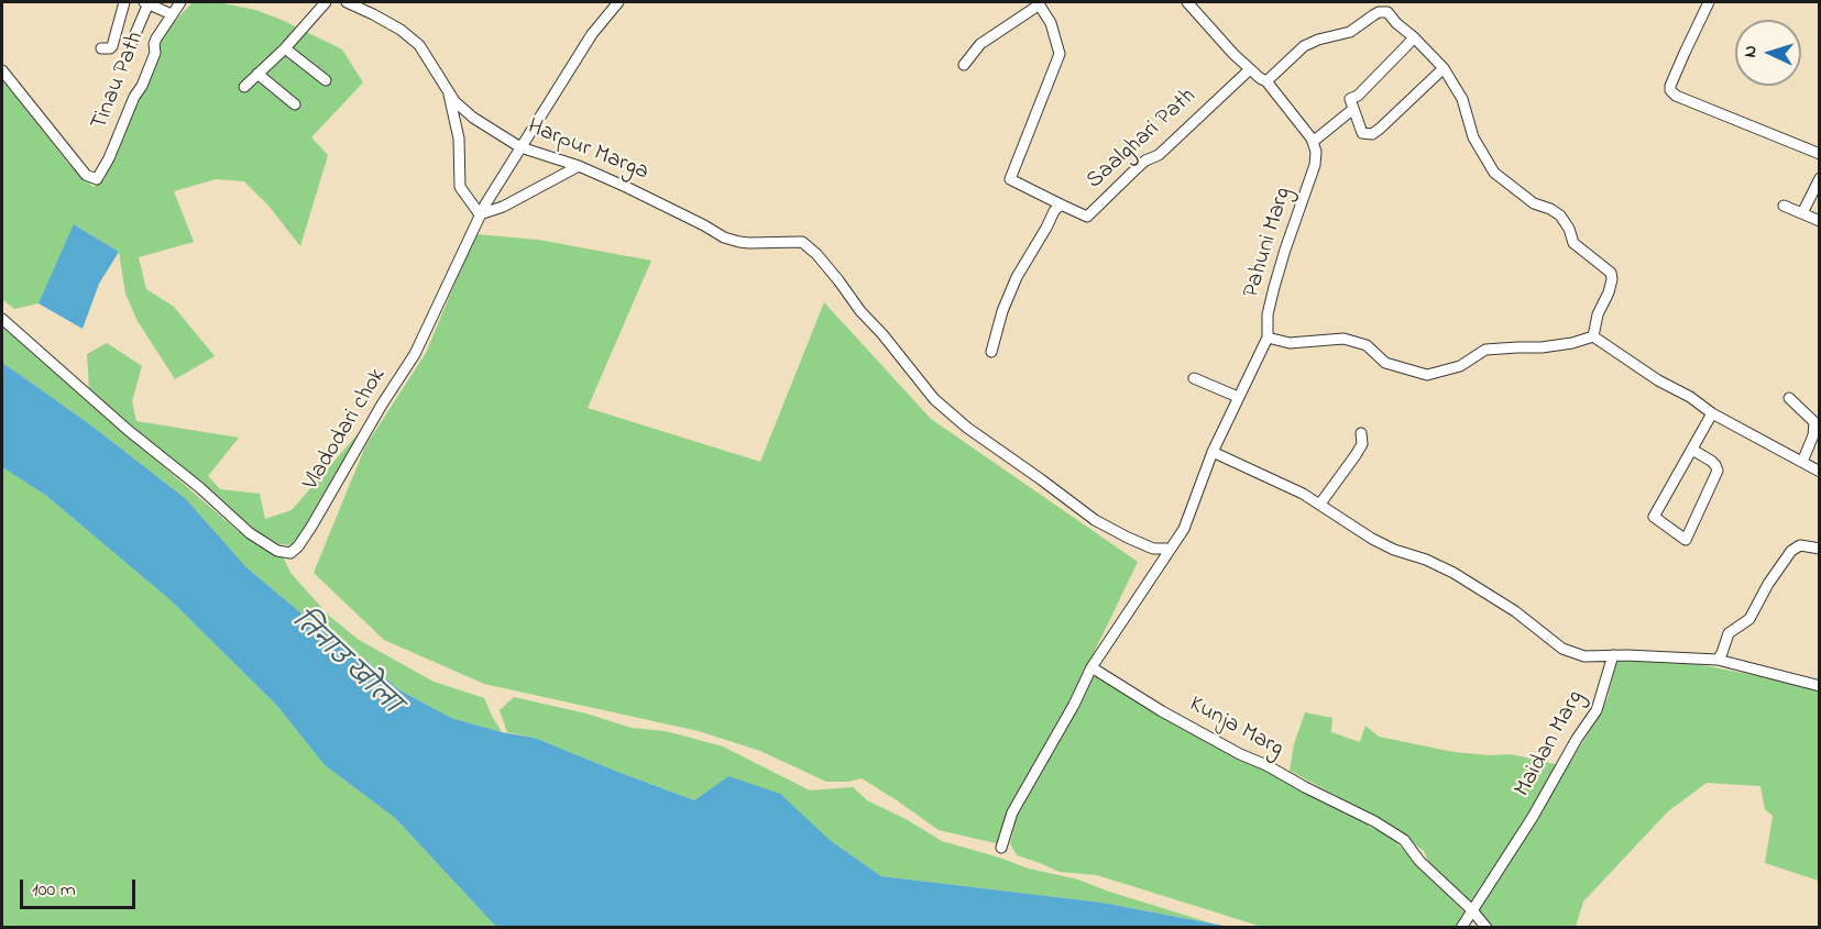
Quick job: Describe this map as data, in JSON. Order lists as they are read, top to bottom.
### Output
{
  "streets": {
    "street": [
      "Tinau Path",
      "Saalghari Path",
      "Harpur Marga",
      "Pahuni Marg",
      "Vladodari chok",
      "Kunja Marg",
      "Maidan Marg"
    ]
  },
  "crossings": [
    ["Harpur Marga", "Vladodari chok"],
    ["Kunja Marg", "Maidan Marg"]
  ],
  "water": ["तिनाउ खोला"],
  "scale_bar": "100 m",
  "north": "left"
}
